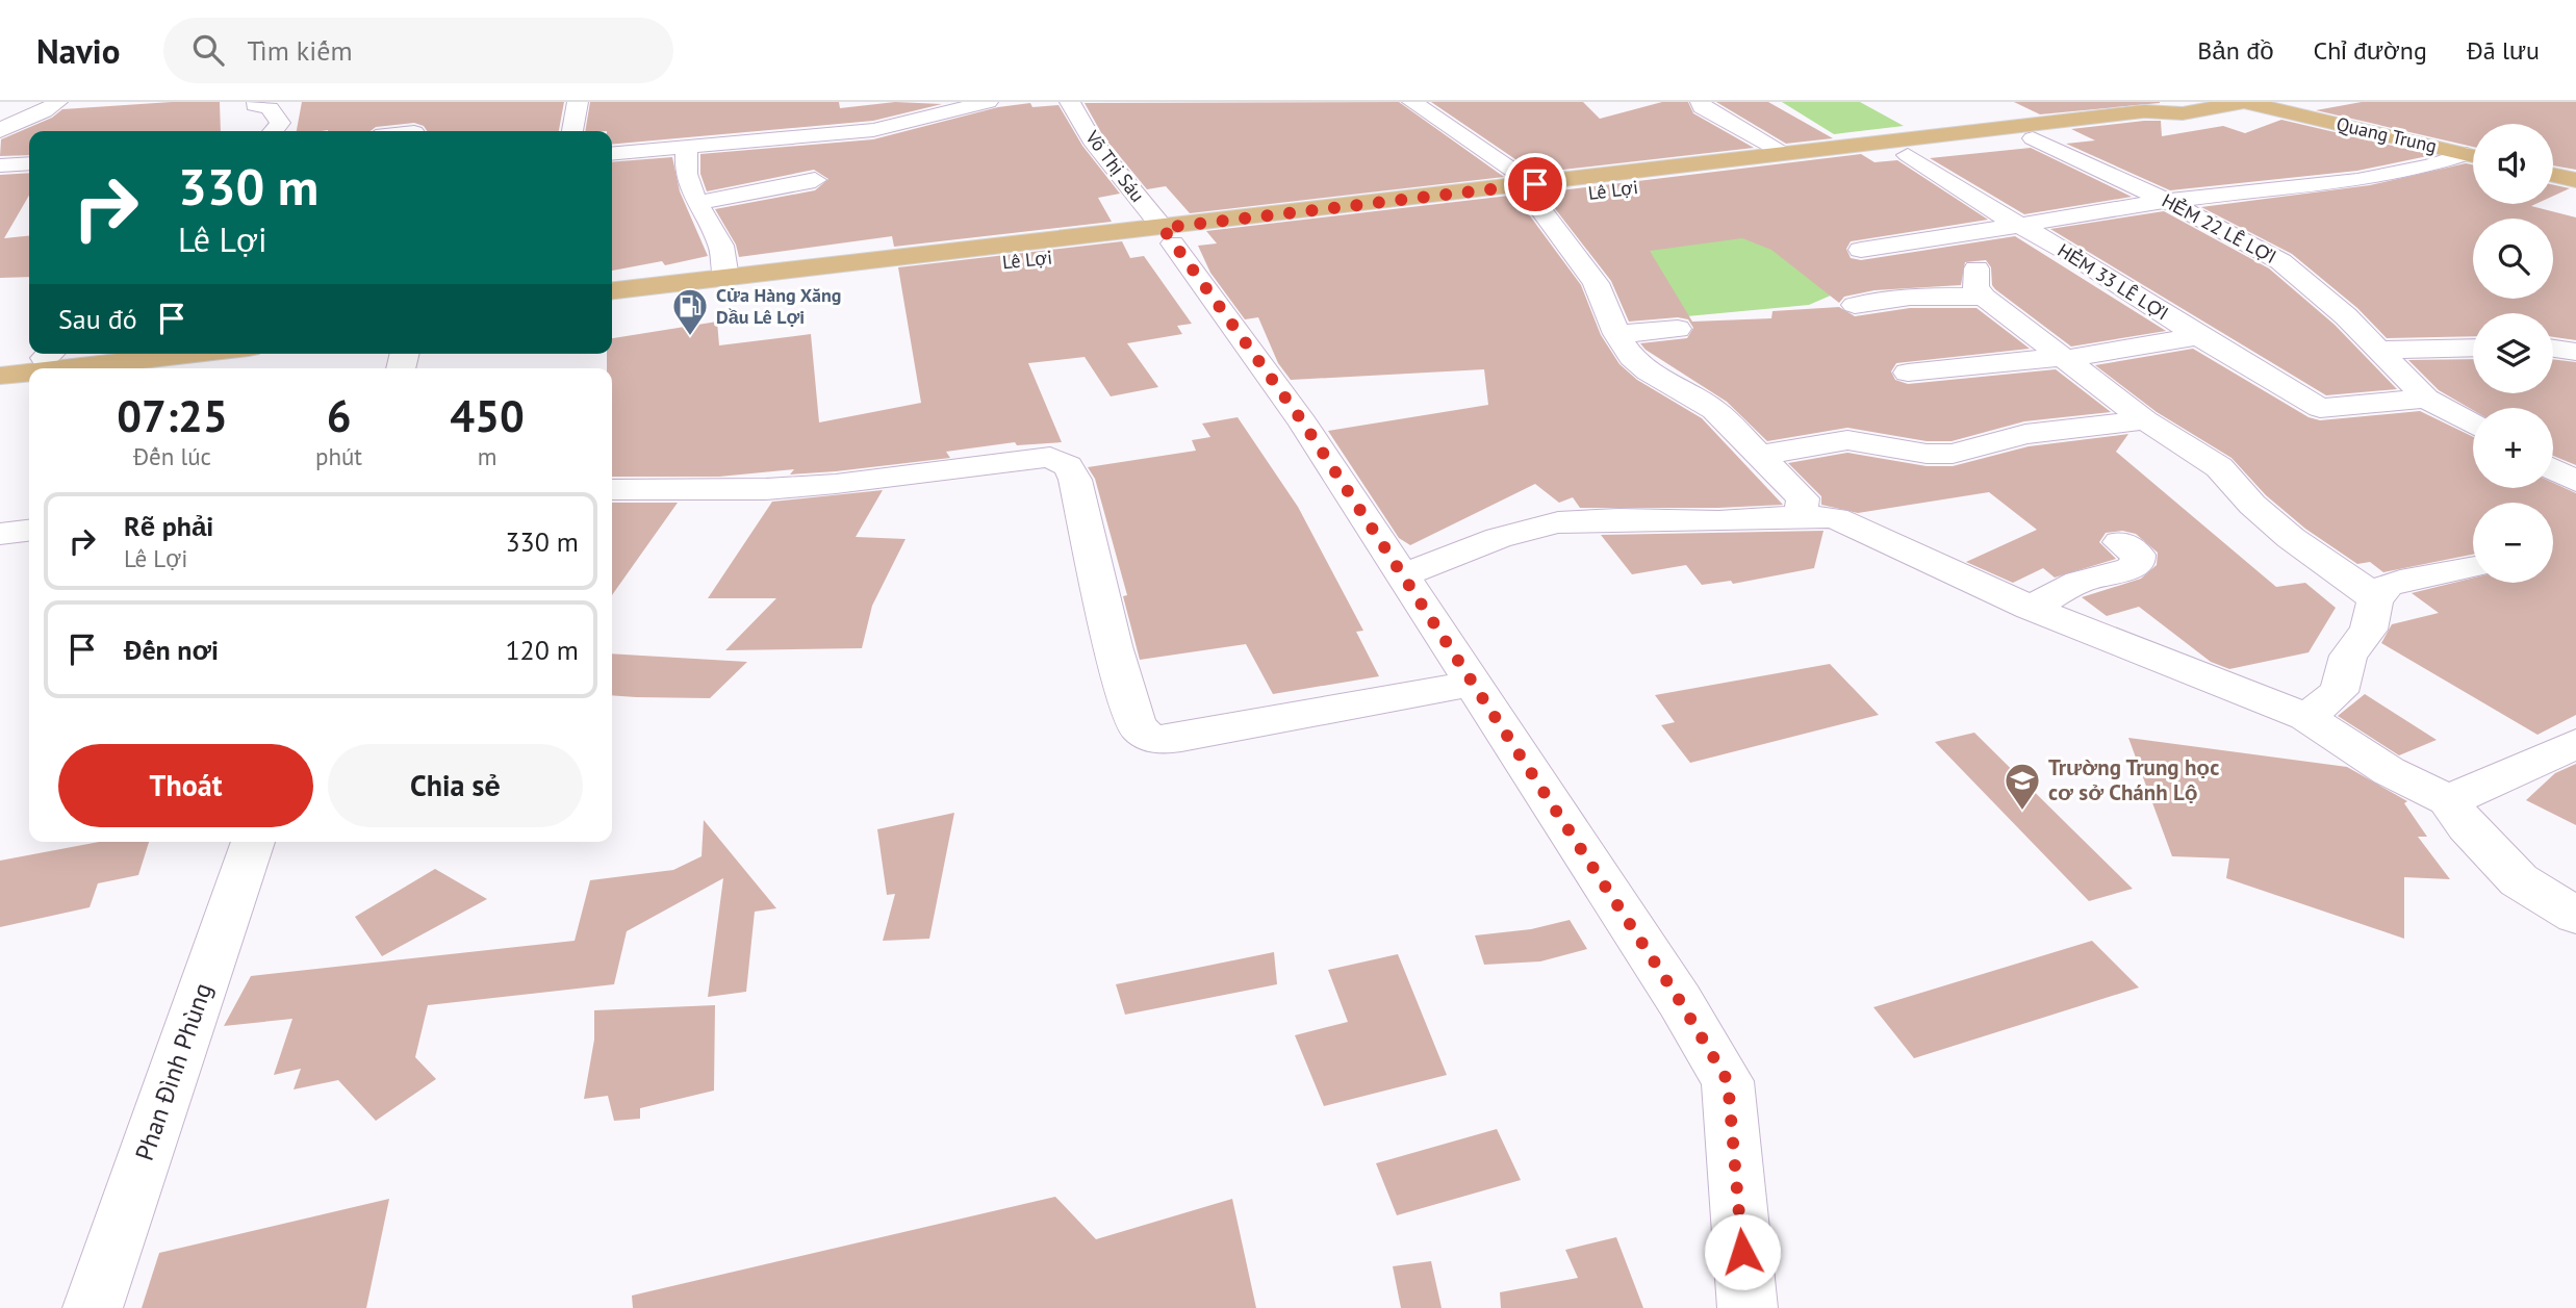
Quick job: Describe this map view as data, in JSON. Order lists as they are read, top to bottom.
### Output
{
  "streets": {
    "main road": ["Quang Trung", "Lê Lợi"],
    "street": [
      "Võ Thị Sáu",
      "HẺM 22 LÊ LỢI",
      "HẺM 33 LÊ LỢI",
      "Phan Đình Phùng"
    ]
  },
  "crossings": [
    ["Quang Trung", "Lê Lợi"],
    ["Võ Thị Sáu", "Lê Lợi"],
    ["Lê Lợi", "HẺM 22 LÊ LỢI"],
    ["Lê Lợi", "HẺM 33 LÊ LỢI"],
    ["HẺM 22 LÊ LỢI", "HẺM 33 LÊ LỢI"]
  ],
  "places": {
    "fuel station": ["Cửa Hàng Xăng Dầu Lê Lợi"],
    "school or university": ["Trường Trung học cơ sở Chánh Lộ"]
  },
  "page": {
    "header": "Navio",
    "search": "Tìm kiếm",
    "nav": ["Bản đồ", "Chỉ đường", "Đã lưu"],
    "map_buttons": ["+", "−"],
    "turn": ["330 m", "Lê Lợi"],
    "then": "Sau đó",
    "eta": [
      "07:25",
      "Đến lúc",
      "6",
      "phút",
      "450",
      "m"
    ],
    "list": [
      {
        "name": "Rẽ phải",
        "note": "Lê Lợi",
        "value": "330 m"
      },
      {
        "name": "Đến nơi",
        "value": "120 m"
      }
    ],
    "buttons": ["Thoát", "Chia sẻ"]
  }
}
